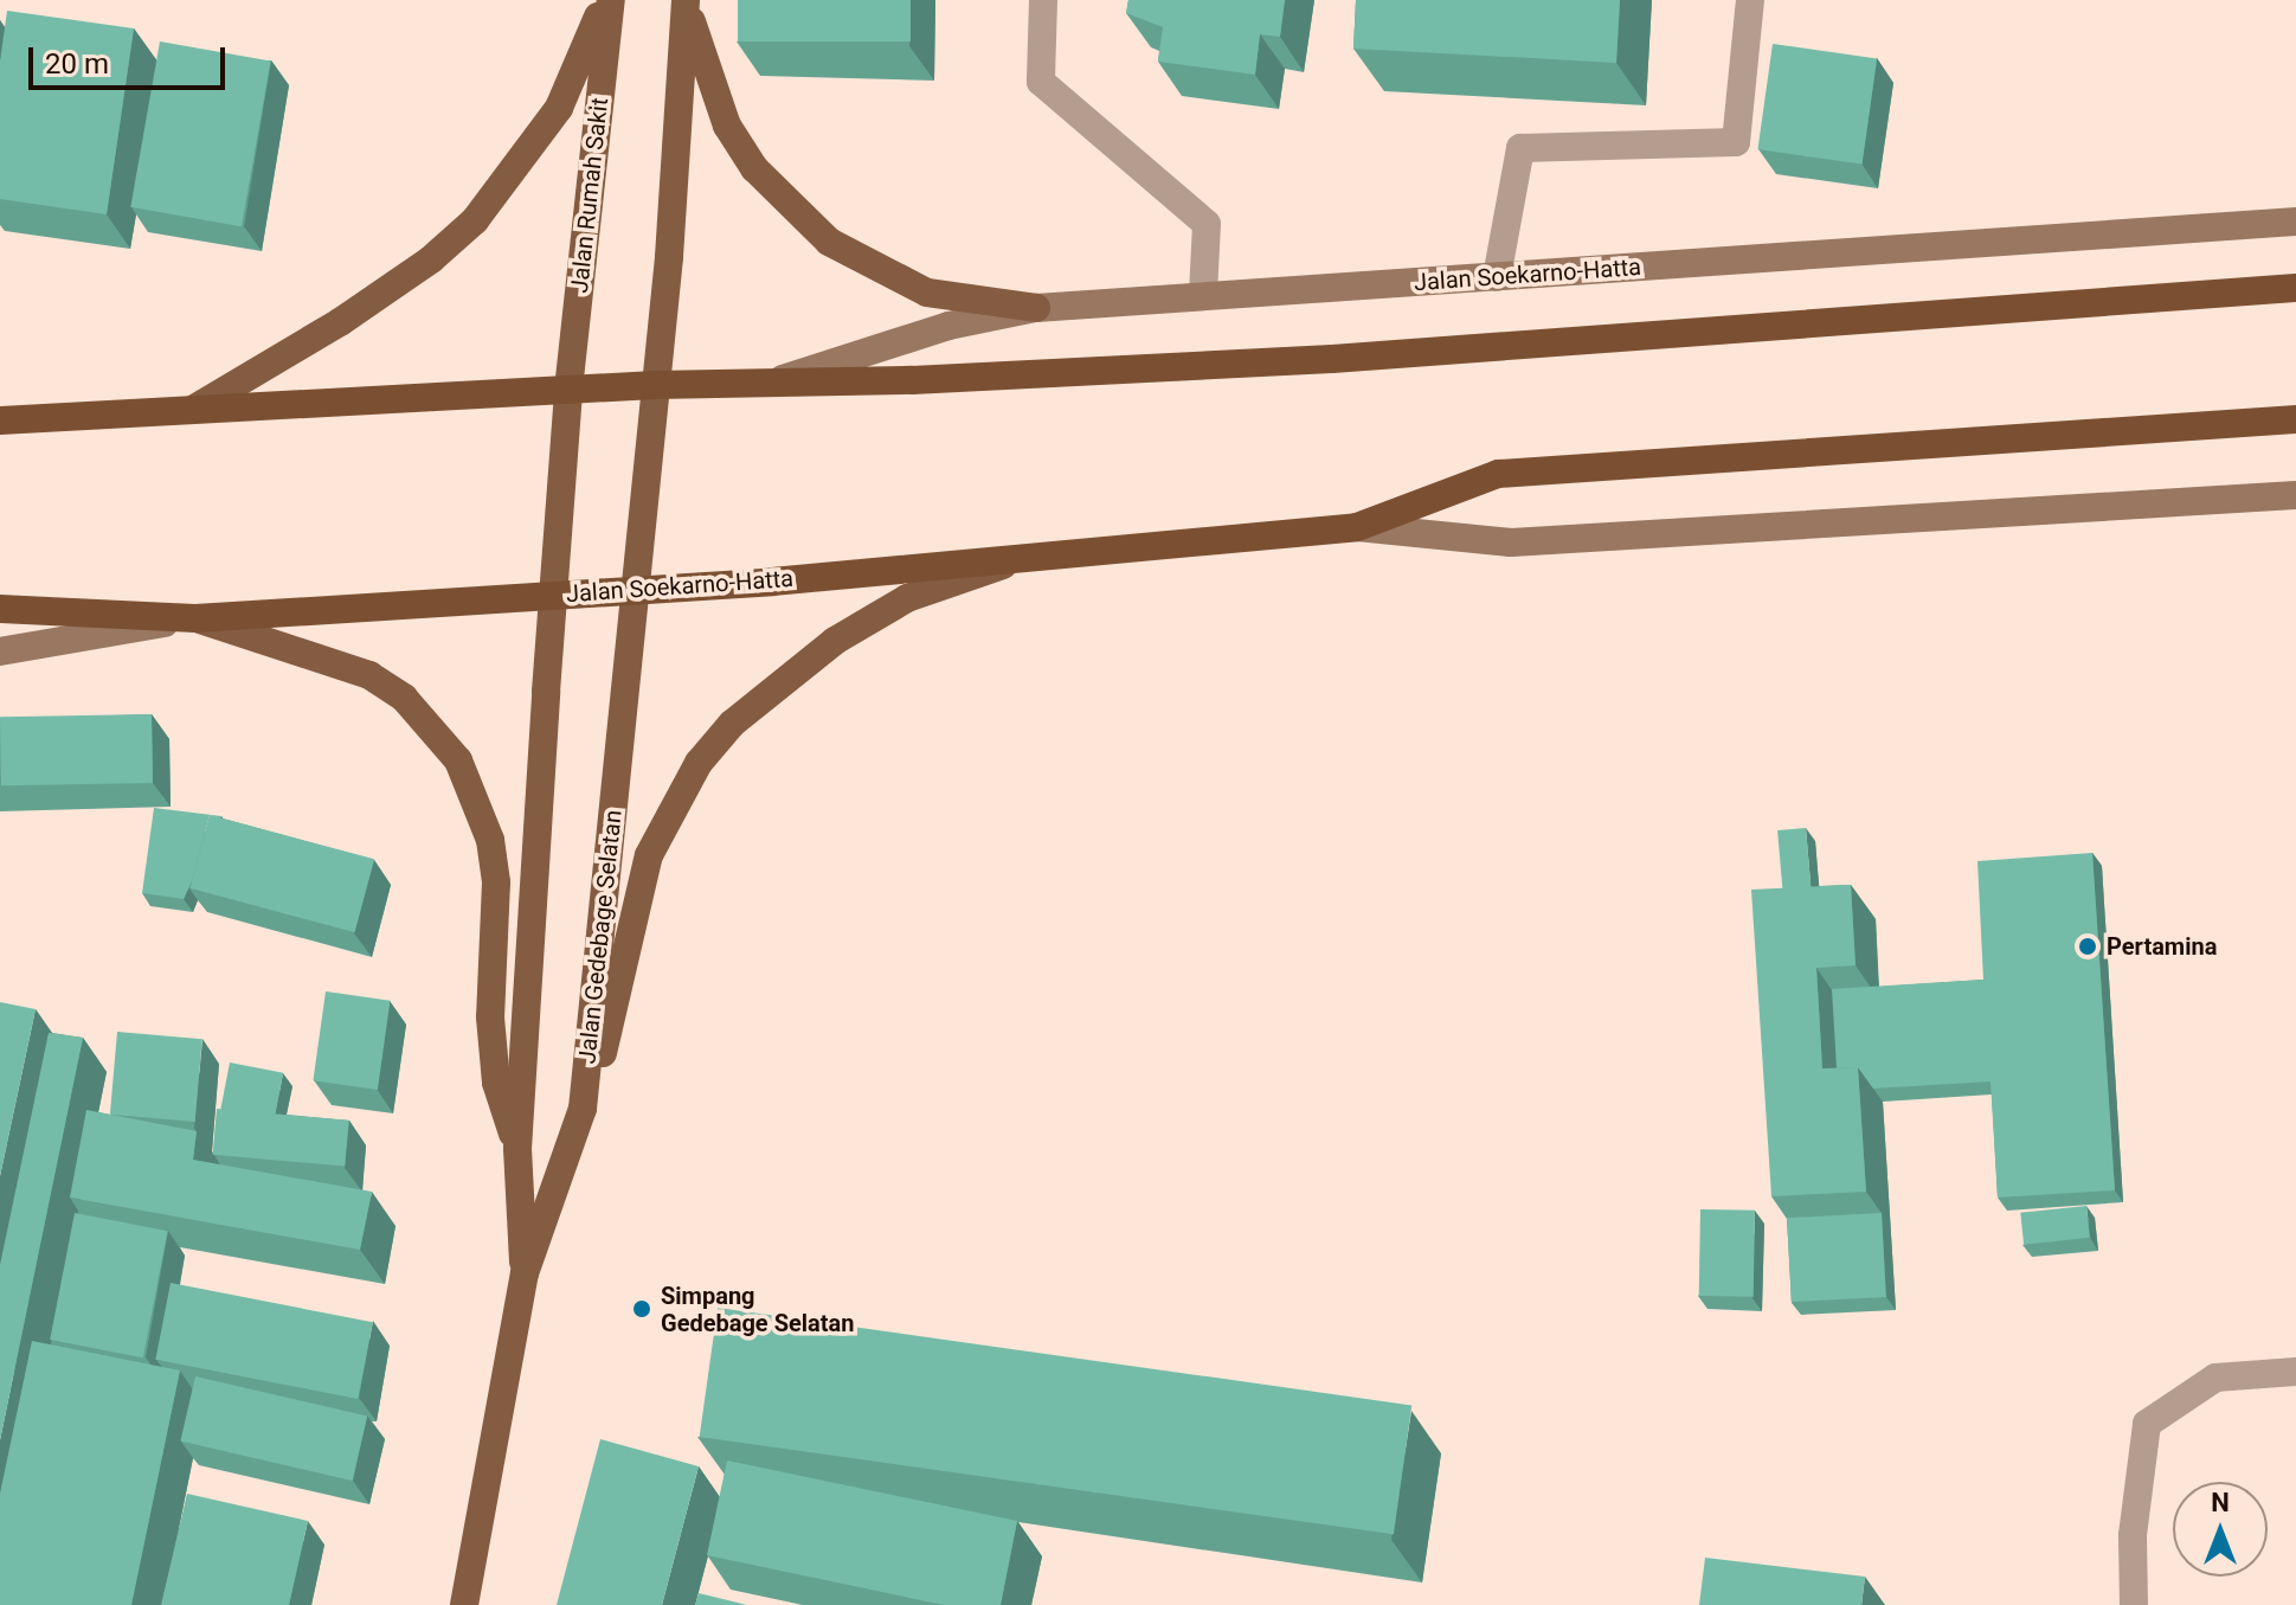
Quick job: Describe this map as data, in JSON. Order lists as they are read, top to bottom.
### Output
{
  "streets": {
    "highway": ["Jalan Soekarno-Hatta"],
    "main road": ["Jalan Rumah Sakit", "Jalan Gedebage Selatan"]
  },
  "crossings": [
    ["Jalan Rumah Sakit", "Jalan Soekarno-Hatta"],
    ["Jalan Rumah Sakit", "Jalan Gedebage Selatan"],
    ["Jalan Soekarno-Hatta", "Jalan Gedebage Selatan"]
  ],
  "places": ["Pertamina", "Simpang Gedebage Selatan"],
  "scale_bar": "20 m",
  "north": "top"
}
